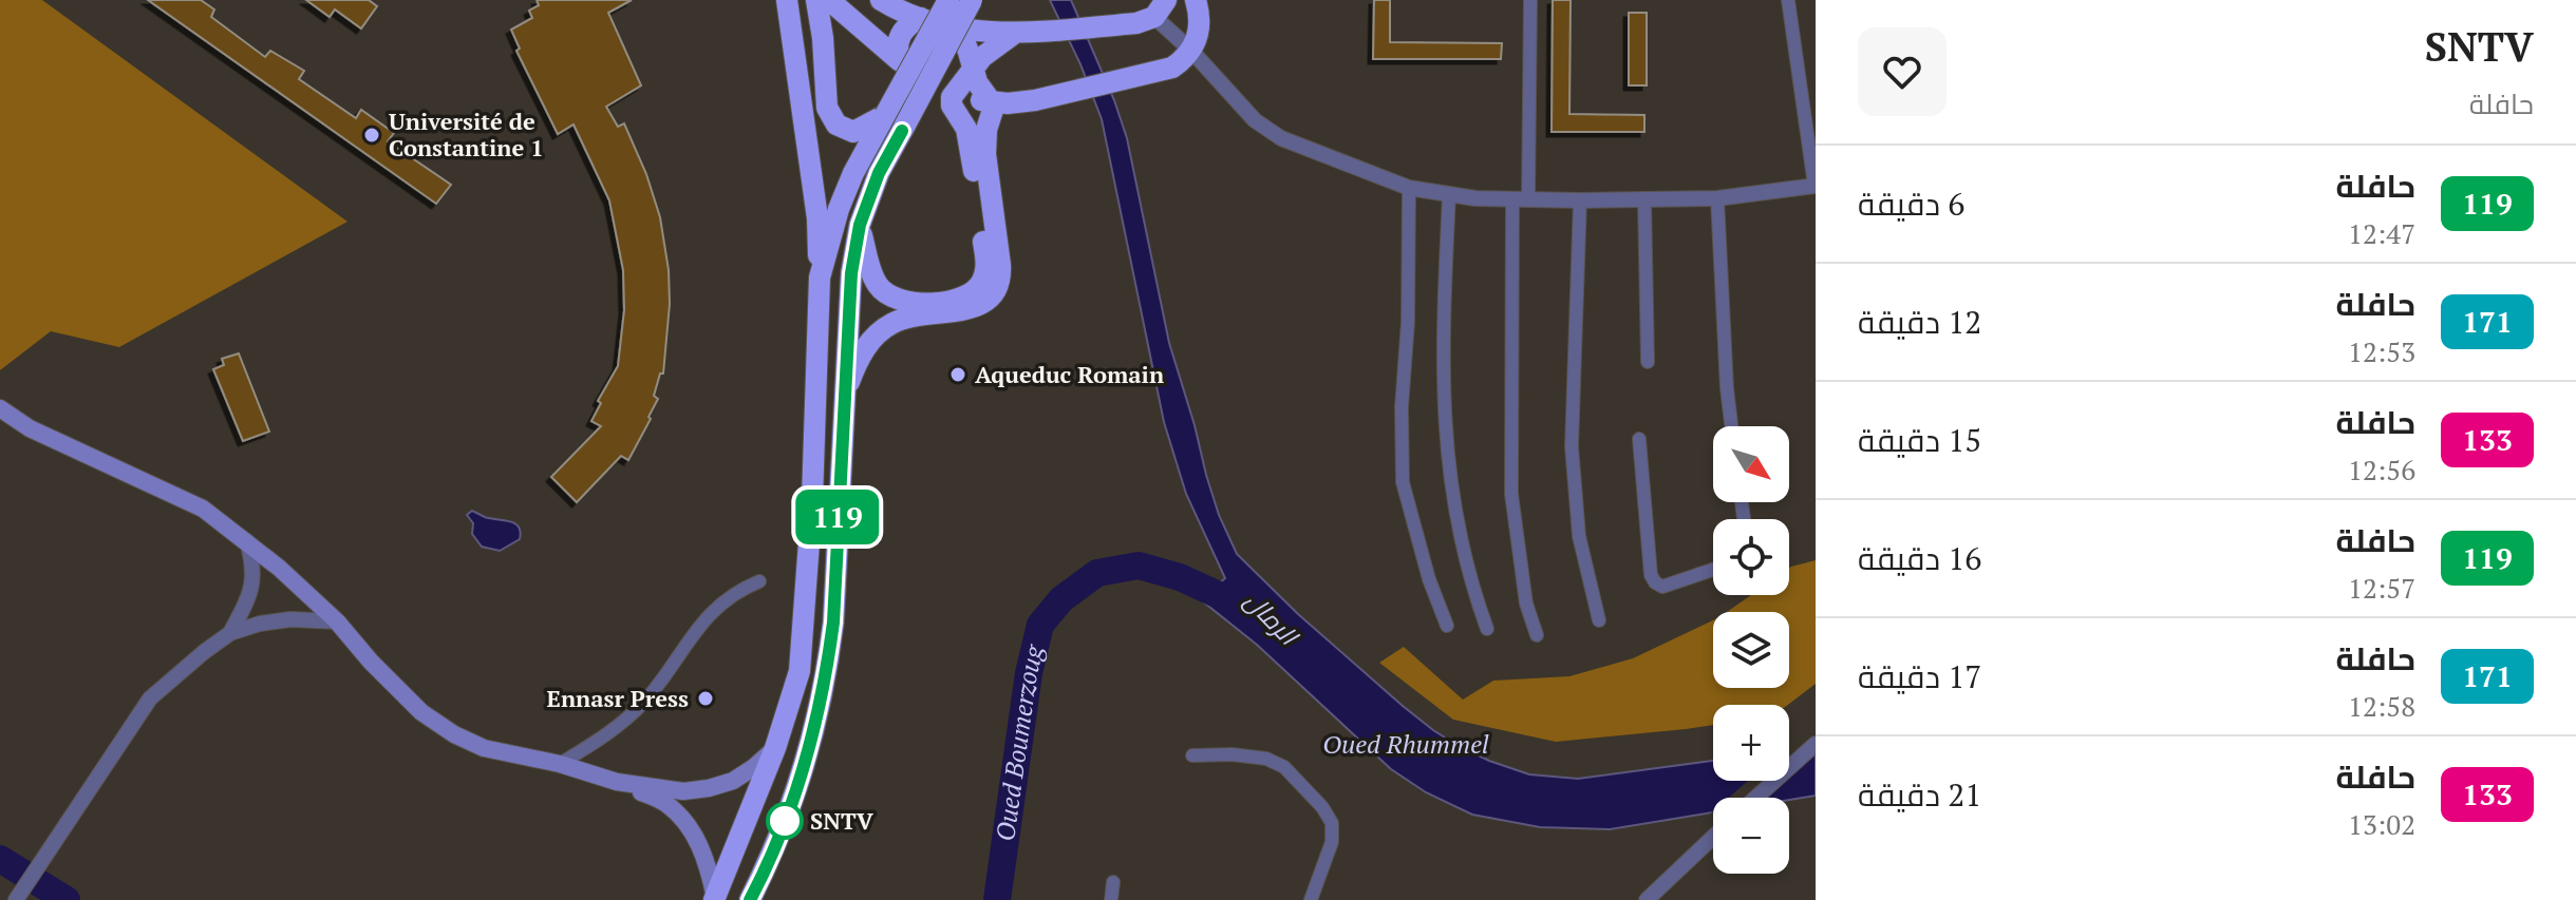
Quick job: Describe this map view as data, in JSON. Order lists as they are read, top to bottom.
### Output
{
  "water": ["الرمال", "Oued Boumerzoug", "Oued Rhummel"],
  "places": [
    "Université de Constantine 1",
    "Aqueduc Romain",
    "Ennasr Press",
    "SNTV"
  ],
  "lines": ["bus line 119"],
  "north": "bottom right",
  "page": {
    "heading": ["SNTV", "حافلة"],
    "on_map": "119",
    "list": [
      {
        "mark": "119",
        "name": "حافلة",
        "note": "12:47",
        "value": "6 دقيقة"
      },
      {
        "mark": "171",
        "name": "حافلة",
        "note": "12:53",
        "value": "12 دقيقة"
      },
      {
        "mark": "133",
        "name": "حافلة",
        "note": "12:56",
        "value": "15 دقيقة"
      },
      {
        "mark": "119",
        "name": "حافلة",
        "note": "12:57",
        "value": "16 دقيقة"
      },
      {
        "mark": "171",
        "name": "حافلة",
        "note": "12:58",
        "value": "17 دقيقة"
      },
      {
        "mark": "133",
        "name": "حافلة",
        "note": "13:02",
        "value": "21 دقيقة"
      }
    ],
    "map_buttons": ["+", "−"]
  }
}
